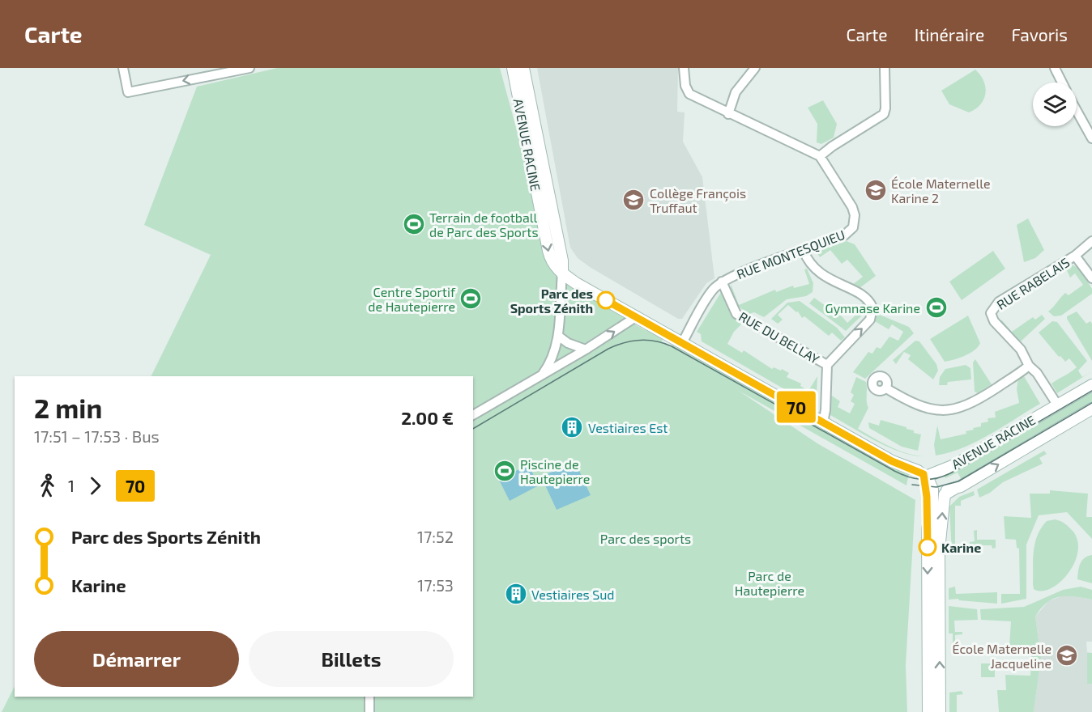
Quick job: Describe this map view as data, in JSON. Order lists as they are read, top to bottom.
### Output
{
  "streets": {
    "street": [
      "AVENUE RACINE",
      "RUE MONTESQUIEU",
      "RUE RABELAIS",
      "RUE DU BELLAY"
    ]
  },
  "crossings": [
    ["AVENUE RACINE", "RUE MONTESQUIEU"],
    ["AVENUE RACINE", "RUE RABELAIS"],
    ["AVENUE RACINE", "RUE DU BELLAY"],
    ["RUE MONTESQUIEU", "RUE DU BELLAY"]
  ],
  "parks": ["Parc des sports", "Parc de Hautepierre"],
  "places": {
    "school or university": ["École Maternelle Karine 2", "Collège François Truffaut", "École Maternelle Jacqueline"],
    "sports": [
      "Terrain de football de Parc des Sports",
      "Centre Sportif de Hautepierre",
      "Gymnase Karine",
      "Piscine de Hautepierre"
    ],
    "other": ["Parc des Sports Zénith", "Karine"],
    "building": ["Vestiaires Est", "Vestiaires Sud"]
  },
  "lines": ["bus line 70"],
  "page": {
    "header": "Carte",
    "nav": ["Carte", "Itinéraire", "Favoris"],
    "on_map": "70",
    "heading": ["2 min", "17:51 – 17:53 · Bus", "2.00 €"],
    "legs": ["1", "70"],
    "list": [
      {
        "name": "Parc des Sports Zénith",
        "value": "17:52"
      },
      {
        "name": "Karine",
        "value": "17:53"
      }
    ],
    "buttons": ["Démarrer", "Billets"]
  }
}
